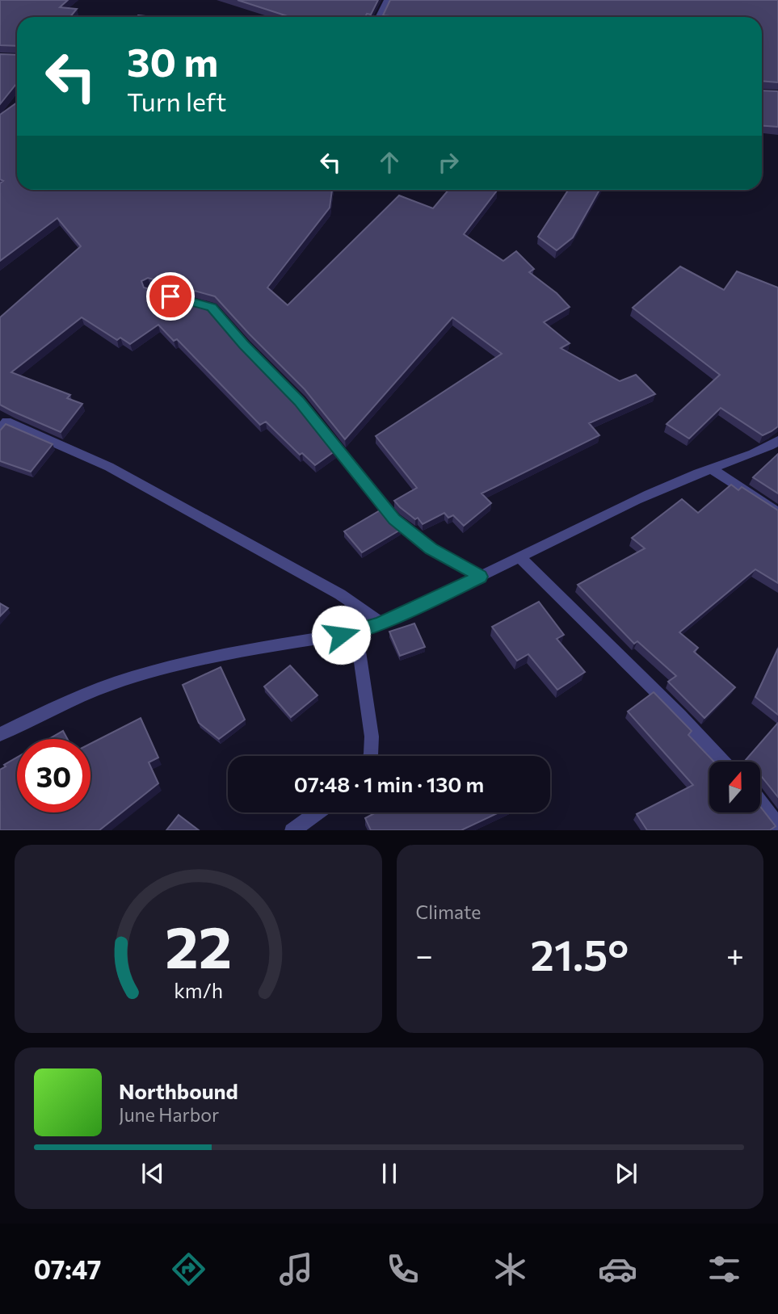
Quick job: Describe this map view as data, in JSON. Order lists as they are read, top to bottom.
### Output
{
  "north": "top",
  "page": {
    "turn": ["30 m", "Turn left"],
    "limit": "30",
    "trip": "07:48 · 1 min · 130 m",
    "tile": "Climate",
    "heat": ["−", "21.5°", "+"],
    "song": ["Northbound", "June Harbor"],
    "tabs": "07:47",
    "gauge": ["22", "km/h"]
  }
}
